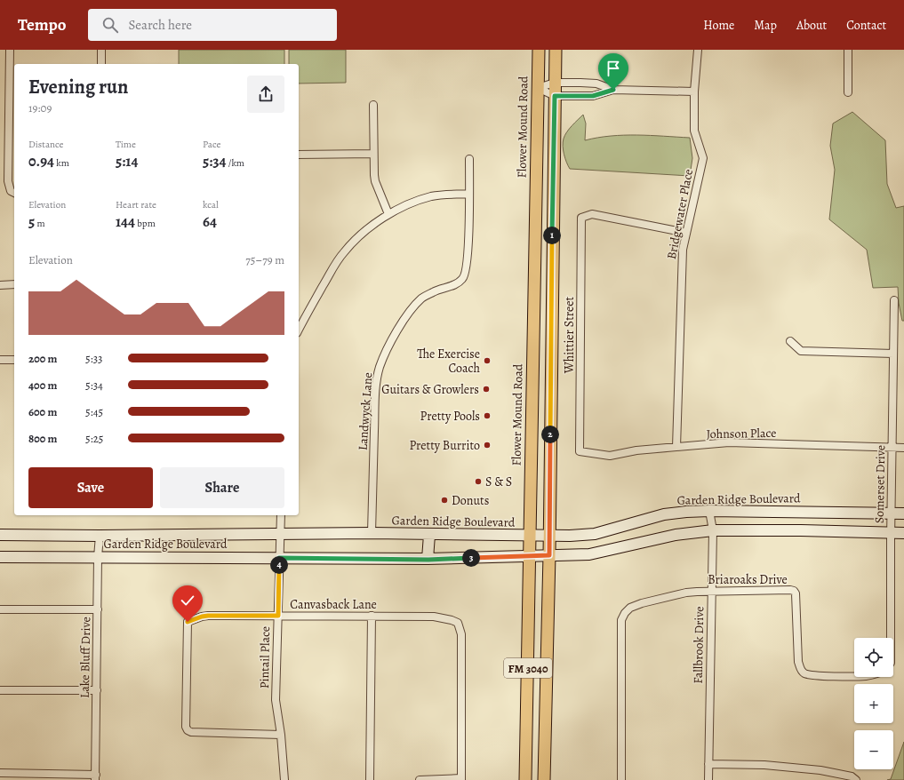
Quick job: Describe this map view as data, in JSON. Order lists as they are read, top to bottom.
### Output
{
  "streets": {
    "main road": ["Flower Mound Road", "Garden Ridge Boulevard", "FM 3040"],
    "street": [
      "Bridgewater Place",
      "Whittier Street",
      "Landwyck Lane",
      "Johnson Place",
      "Somerset Drive",
      "Briaroaks Drive",
      "Canvasback Lane",
      "Fallbrook Drive",
      "Lake Bluff Drive",
      "Pintail Place"
    ]
  },
  "crossings": [
    ["Flower Mound Road", "Garden Ridge Boulevard"],
    ["Bridgewater Place", "Whittier Street"],
    ["Bridgewater Place", "Johnson Place"],
    ["Whittier Street", "Johnson Place"],
    ["Landwyck Lane", "Garden Ridge Boulevard"],
    ["Johnson Place", "Somerset Drive"],
    ["Somerset Drive", "Garden Ridge Boulevard"],
    ["Garden Ridge Boulevard", "Fallbrook Drive"],
    ["Garden Ridge Boulevard", "Lake Bluff Drive"],
    ["Garden Ridge Boulevard", "Pintail Place"],
    ["Garden Ridge Boulevard", "FM 3040"],
    ["Briaroaks Drive", "Fallbrook Drive"],
    ["Canvasback Lane", "Pintail Place"]
  ],
  "places": [
    "The Exercise Coach",
    "Guitars & Growlers",
    "Pretty Pools",
    "Pretty Burrito",
    "S & S",
    "Donuts"
  ],
  "page": {
    "header": "Tempo",
    "search": "Search here",
    "nav": [
      "Home",
      "Map",
      "About",
      "Contact"
    ],
    "heading": ["Evening run", "19:09"],
    "stats": [
      ["Distance", "0.94 km"],
      ["Time", "5:14"],
      ["Pace", "5:34 /km"],
      ["Elevation", "5 m"],
      ["Heart rate", "144 bpm"],
      ["kcal", "64"]
    ],
    "pins": [
      "1",
      "2",
      "3",
      "4"
    ],
    "chart": ["Elevation", "75–79 m"],
    "list": [
      {
        "name": "200 m",
        "note": "5:33"
      },
      {
        "name": "400 m",
        "note": "5:34"
      },
      {
        "name": "600 m",
        "note": "5:45"
      },
      {
        "name": "800 m",
        "note": "5:25"
      }
    ],
    "buttons": ["Save", "Share"],
    "map_buttons": ["+", "−"]
  }
}
